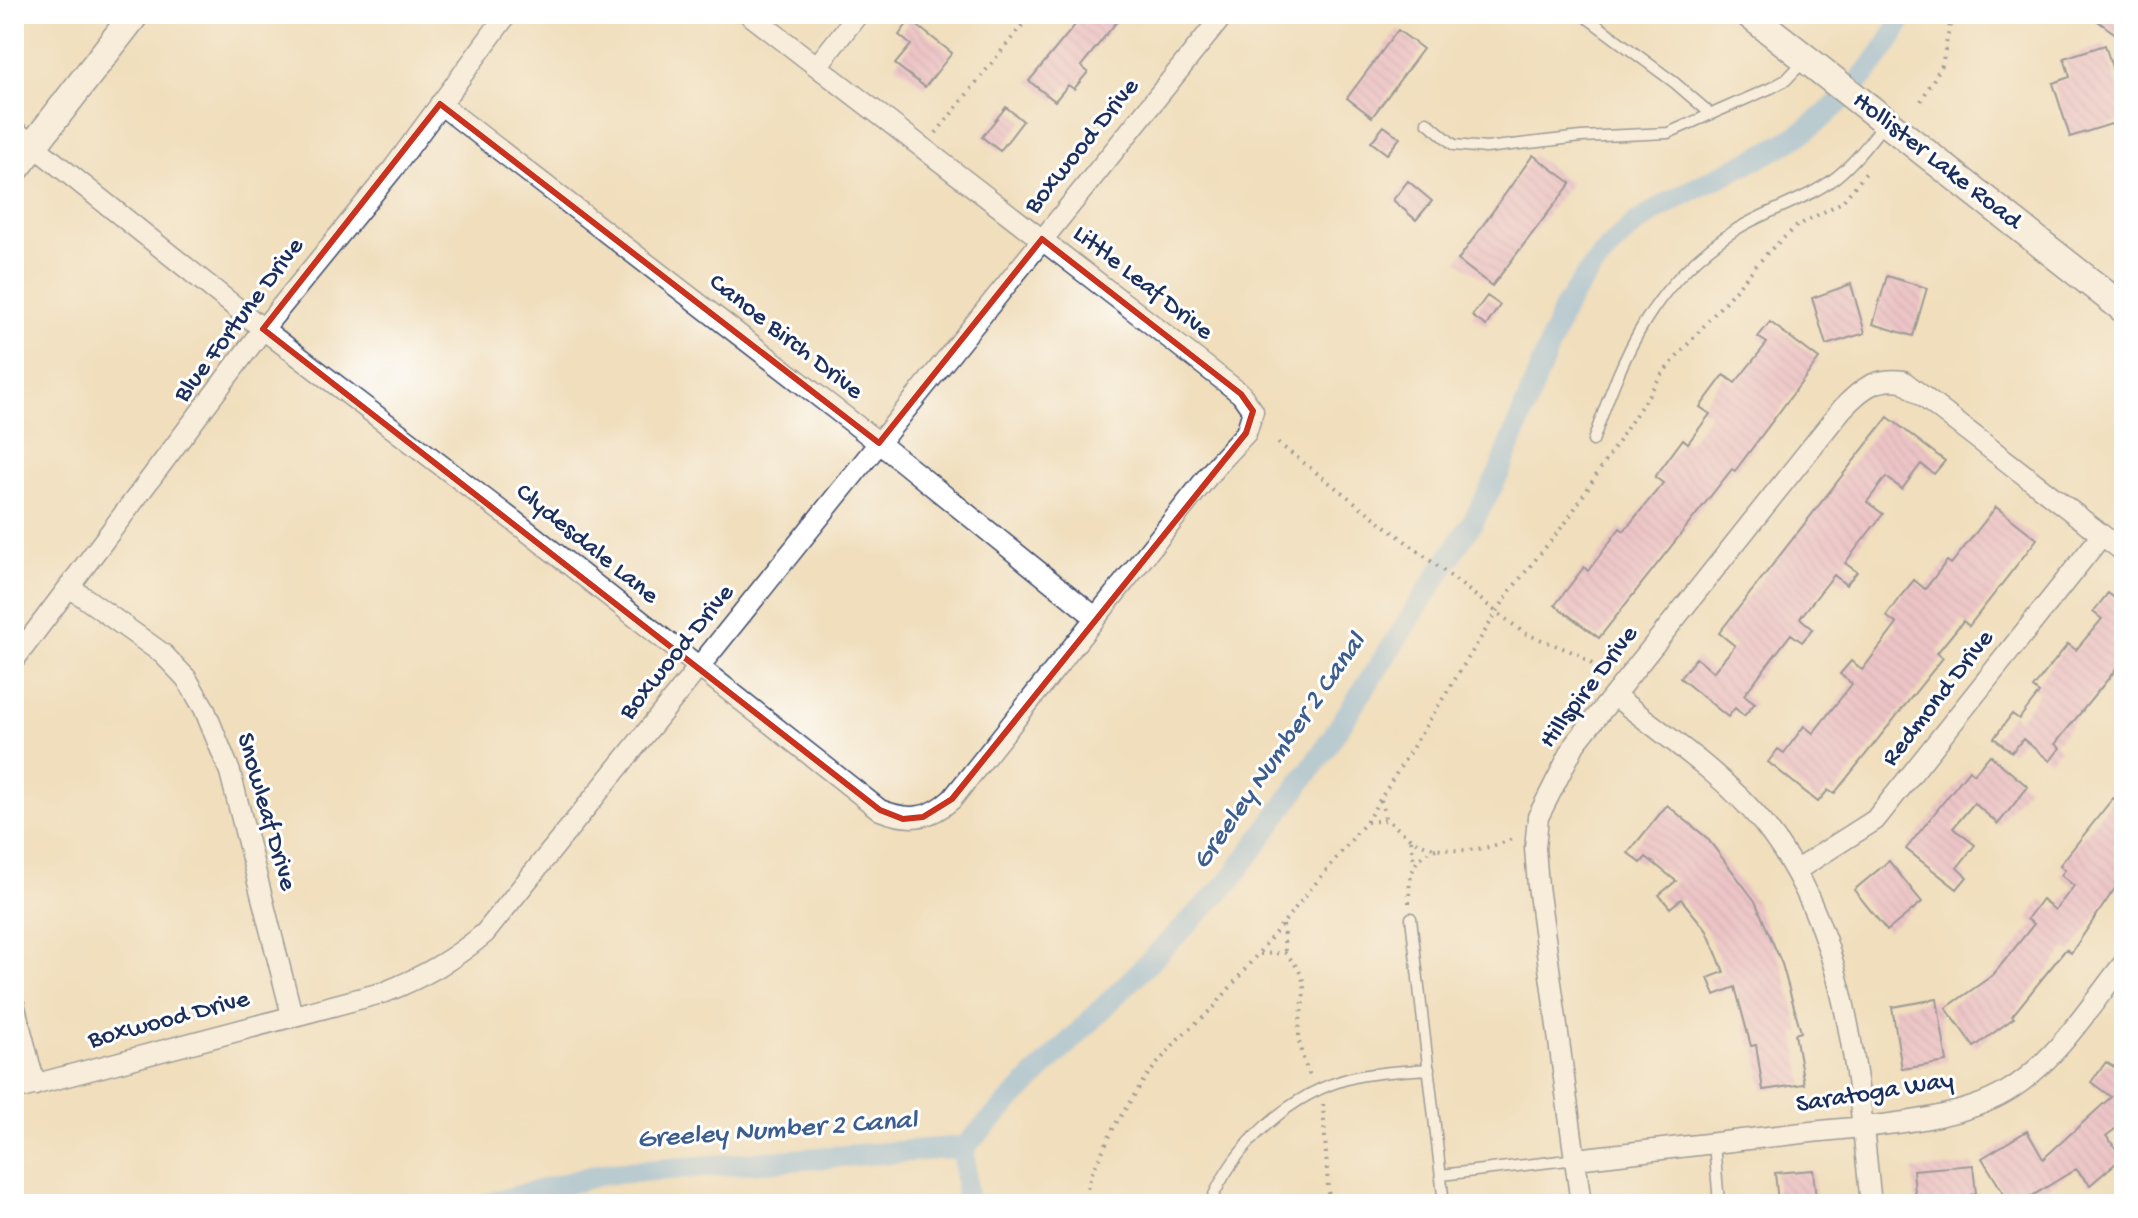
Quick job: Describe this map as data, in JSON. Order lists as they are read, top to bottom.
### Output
{
  "streets": {
    "street": [
      "Boxwood Drive",
      "Hollister Lake Road",
      "Little Leaf Drive",
      "Blue Fortune Drive",
      "Canoe Birch Drive",
      "Clydesdale Lane",
      "Hillspire Drive",
      "Redmond Drive",
      "Snowleaf Drive",
      "Saratoga Way"
    ]
  },
  "crossings": [
    ["Boxwood Drive", "Little Leaf Drive"],
    ["Boxwood Drive", "Canoe Birch Drive"],
    ["Boxwood Drive", "Clydesdale Lane"],
    ["Boxwood Drive", "Snowleaf Drive"],
    ["Little Leaf Drive", "Canoe Birch Drive"],
    ["Little Leaf Drive", "Clydesdale Lane"],
    ["Blue Fortune Drive", "Canoe Birch Drive"],
    ["Blue Fortune Drive", "Clydesdale Lane"],
    ["Blue Fortune Drive", "Snowleaf Drive"],
    ["Canoe Birch Drive", "Clydesdale Lane"],
    ["Hillspire Drive", "Redmond Drive"],
    ["Hillspire Drive", "Saratoga Way"]
  ],
  "water": ["Greeley Number 2 Canal"]
}
